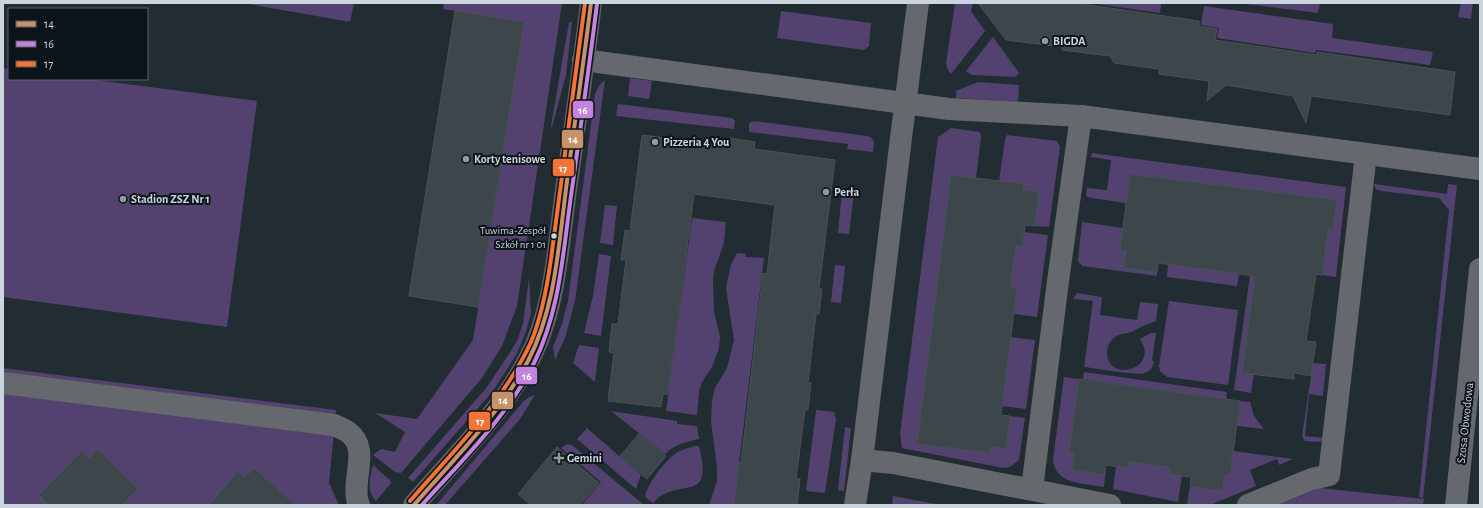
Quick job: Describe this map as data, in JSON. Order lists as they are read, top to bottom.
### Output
{
  "streets": {
    "street": ["Szosa Obwodowa"]
  },
  "places": {
    "other": [
      "BIGDA",
      "Pizzeria 4 You",
      "Korty tenisowe",
      "Perła",
      "Stadion ZSZ Nr 1",
      "Tuwima-Zespół Szkół nr 1 01"
    ],
    "health": ["Gemini"]
  },
  "lines": ["transit line 14", "transit line 17", "transit line 16"],
  "legend": ["14", "16", "17"]
}
